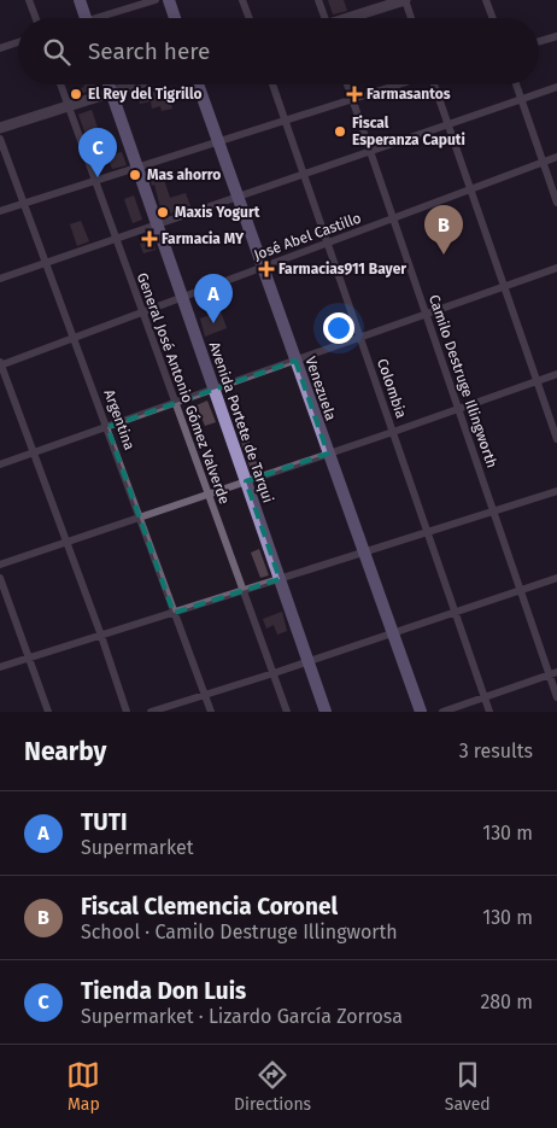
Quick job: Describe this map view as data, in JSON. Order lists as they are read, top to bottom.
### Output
{
  "streets": {
    "main road": ["Venezuela", "Avenida Portete de Tarqui"],
    "street": [
      "José Abel Castillo",
      "Camilo Destruge Illingworth",
      "General José Antonio Gómez Valverde",
      "Colombia",
      "Argentina"
    ]
  },
  "crossings": [
    ["José Abel Castillo", "Camilo Destruge Illingworth"],
    ["José Abel Castillo", "General José Antonio Gómez Valverde"],
    ["José Abel Castillo", "Venezuela"],
    ["José Abel Castillo", "Colombia"],
    ["José Abel Castillo", "Argentina"],
    ["José Abel Castillo", "Avenida Portete de Tarqui"]
  ],
  "places": {
    "other": [
      "El Rey del Tigrillo",
      "Fiscal Esperanza Caputi",
      "Mas ahorro",
      "Maxis Yogurt"
    ],
    "health": ["Farmasantos", "Farmacia MY", "Farmacias911 Bayer"]
  },
  "page": {
    "search": "Search here",
    "pins": ["C", "B", "A"],
    "heading": ["Nearby", "3 results"],
    "list": [
      {
        "mark": "A",
        "name": "TUTI",
        "note": "Supermarket",
        "value": "130 m"
      },
      {
        "mark": "B",
        "name": "Fiscal Clemencia Coronel",
        "note": "School · Camilo Destruge Illingworth",
        "value": "130 m"
      },
      {
        "mark": "C",
        "name": "Tienda Don Luis",
        "note": "Supermarket · Lizardo García Zorrosa",
        "value": "280 m"
      }
    ],
    "nav": ["Map", "Directions", "Saved"]
  }
}
